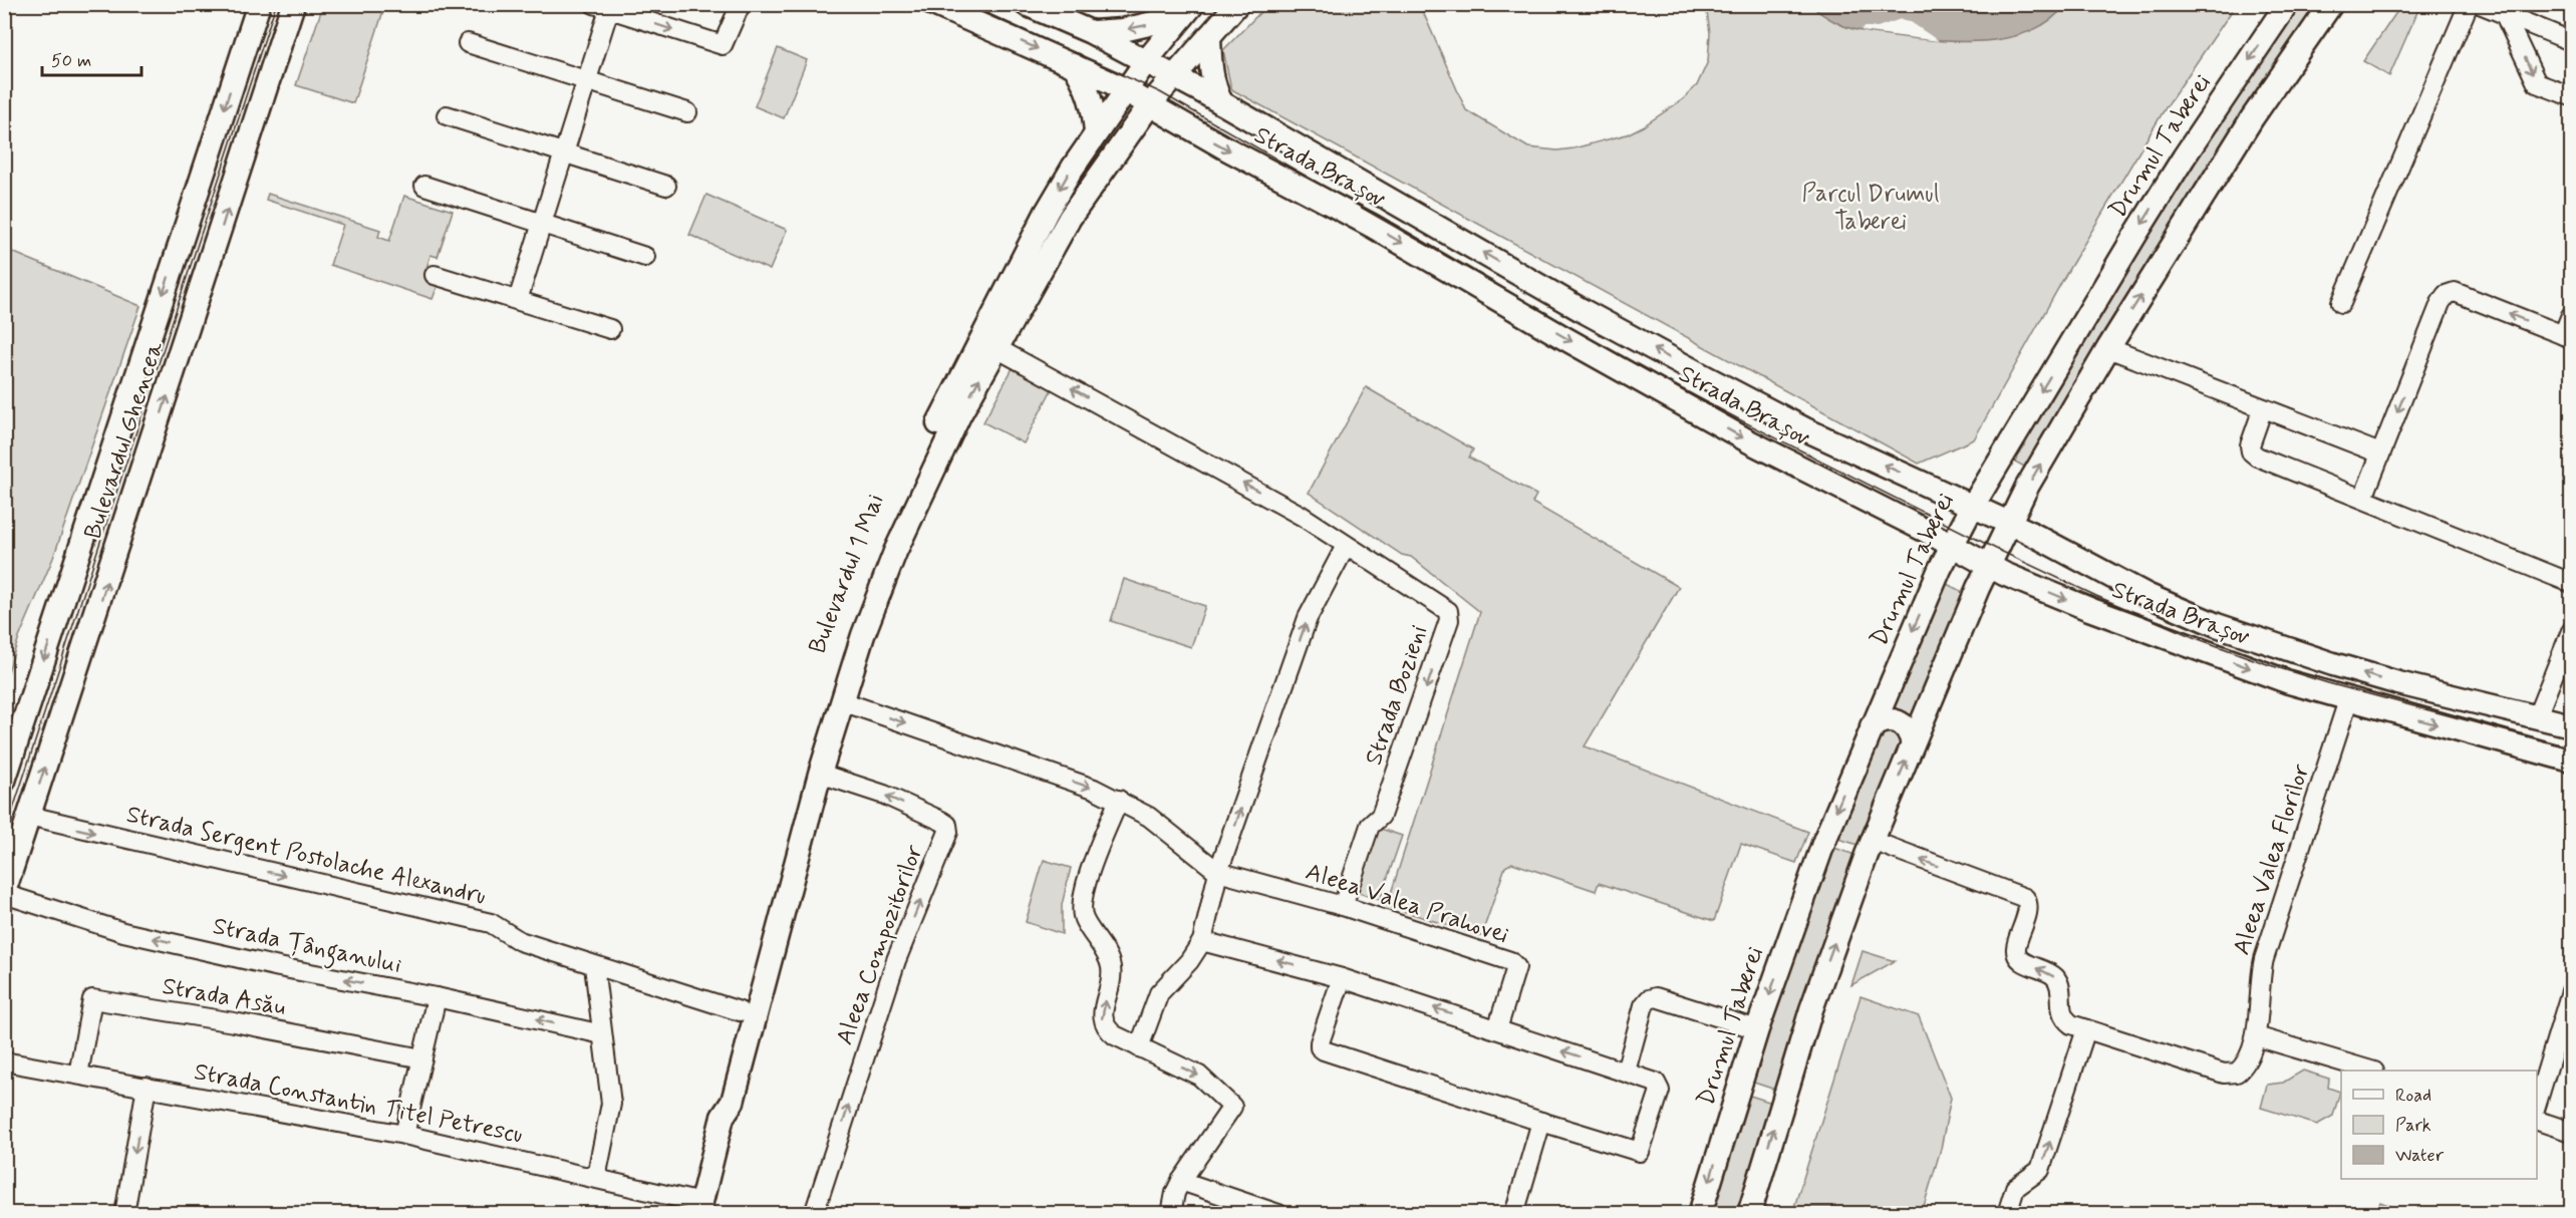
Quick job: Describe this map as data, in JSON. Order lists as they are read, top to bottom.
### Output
{
  "streets": {
    "main road": [
      "Drumul Taberei",
      "Strada Brașov",
      "Bulevardul Ghencea",
      "Bulevardul 1 Mai"
    ],
    "street": [
      "Strada Bozieni",
      "Strada Sergent Postolache Alexandru",
      "Aleea Valea Florilor",
      "Aleea Valea Prahovei",
      "Aleea Compozitorilor",
      "Strada Țânganului",
      "Strada Asău",
      "Strada Constantin Titel Petrescu"
    ]
  },
  "crossings": [
    ["Drumul Taberei", "Strada Brașov"],
    ["Strada Brașov", "Bulevardul 1 Mai"],
    ["Strada Brașov", "Aleea Valea Florilor"],
    ["Bulevardul Ghencea", "Strada Sergent Postolache Alexandru"],
    ["Bulevardul Ghencea", "Strada Țânganului"],
    ["Bulevardul 1 Mai", "Strada Bozieni"],
    ["Bulevardul 1 Mai", "Strada Sergent Postolache Alexandru"],
    ["Bulevardul 1 Mai", "Aleea Valea Prahovei"],
    ["Bulevardul 1 Mai", "Aleea Compozitorilor"],
    ["Bulevardul 1 Mai", "Strada Constantin Titel Petrescu"],
    ["Strada Bozieni", "Aleea Valea Prahovei"],
    ["Strada Asău", "Strada Constantin Titel Petrescu"]
  ],
  "one_way": [
    "Strada Sergent Postolache Alexandru",
    "Aleea Valea Prahovei",
    "Aleea Compozitorilor",
    "Strada Țânganului"
  ],
  "parks": ["Parcul Drumul Taberei"],
  "legend": ["Road", "Park", "Water"],
  "scale_bar": "50 m"
}
